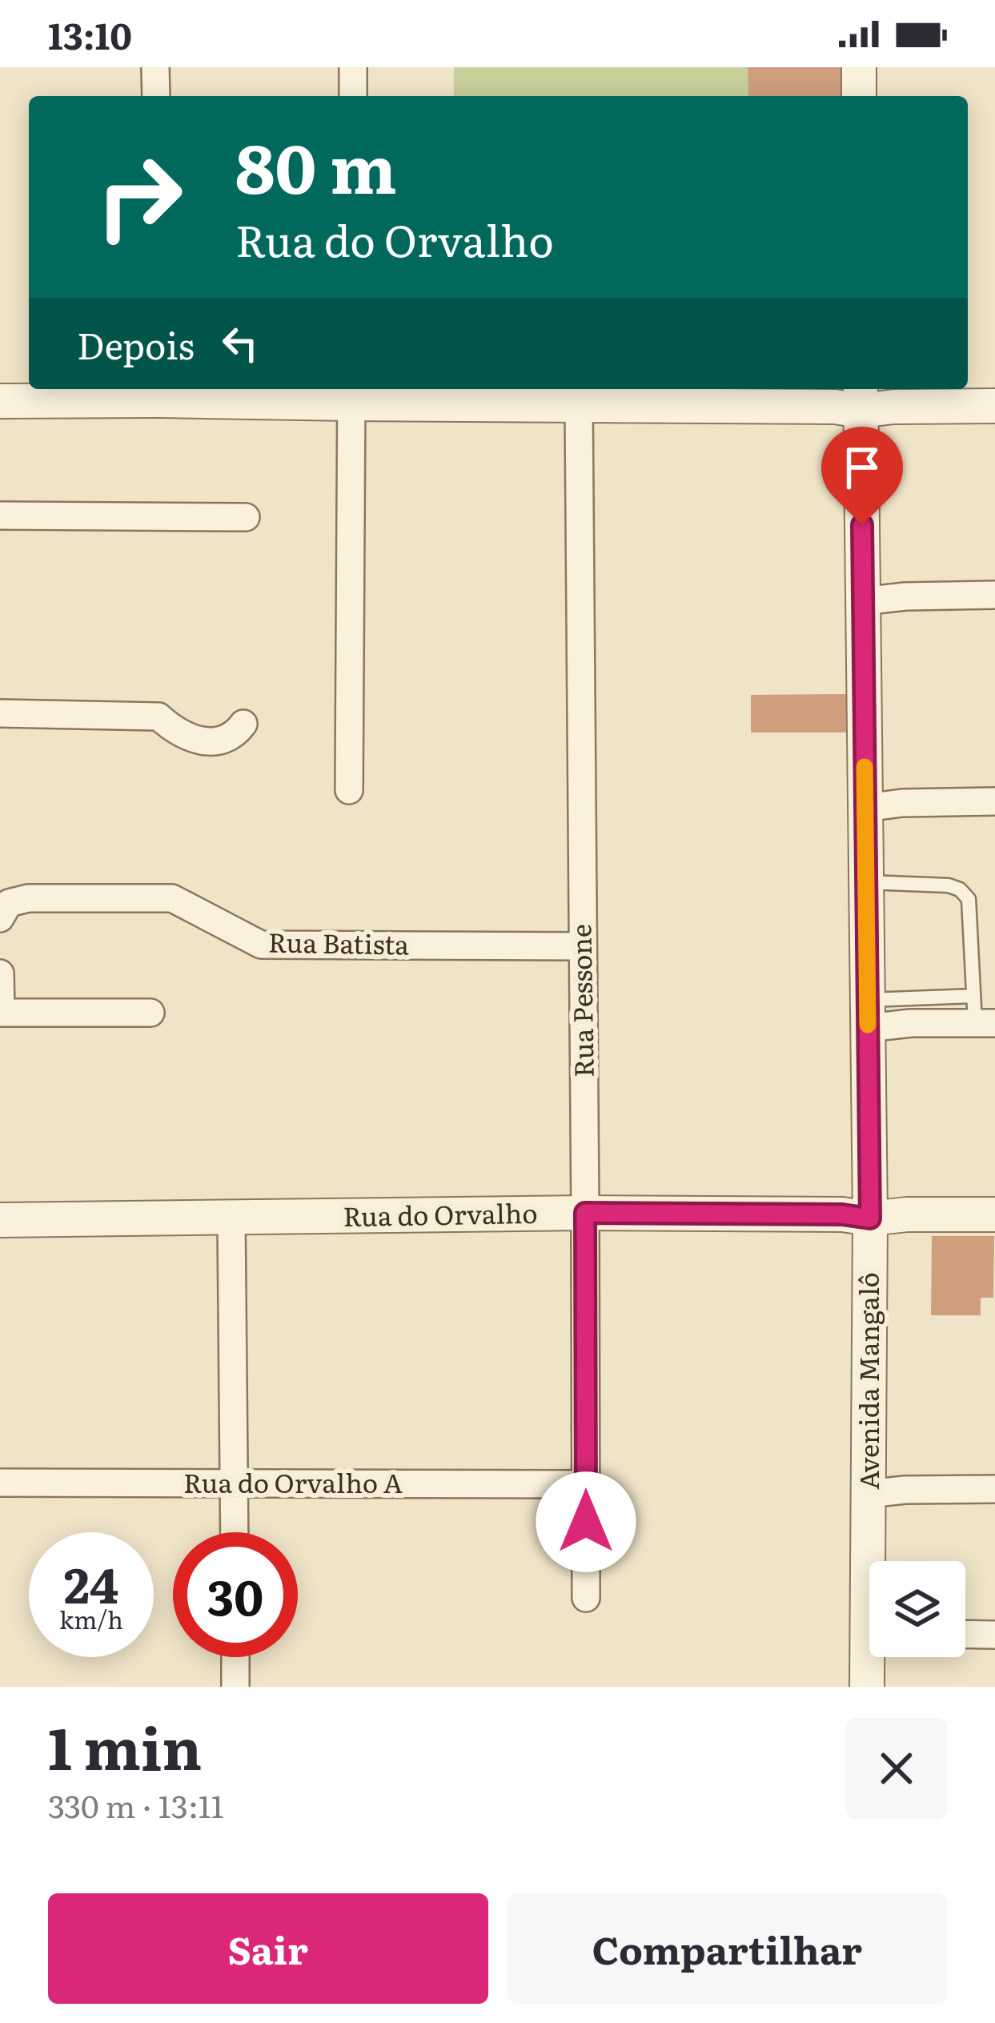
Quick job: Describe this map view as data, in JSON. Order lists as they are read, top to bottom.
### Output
{
  "streets": {
    "street": [
      "Rua Batista",
      "Rua Pessone",
      "Rua do Orvalho",
      "Avenida Mangalô",
      "Rua do Orvalho A"
    ]
  },
  "crossings": [
    ["Rua Batista", "Rua Pessone"],
    ["Rua Pessone", "Rua do Orvalho"],
    ["Rua Pessone", "Rua do Orvalho A"],
    ["Rua do Orvalho", "Avenida Mangalô"]
  ],
  "page": {
    "status": "13:10",
    "turn": ["80 m", "Rua do Orvalho"],
    "then": "Depois",
    "speed": "24 km/h",
    "limit": "30",
    "heading": ["1 min", "330 m · 13:11"],
    "buttons": ["Sair", "Compartilhar"]
  }
}
